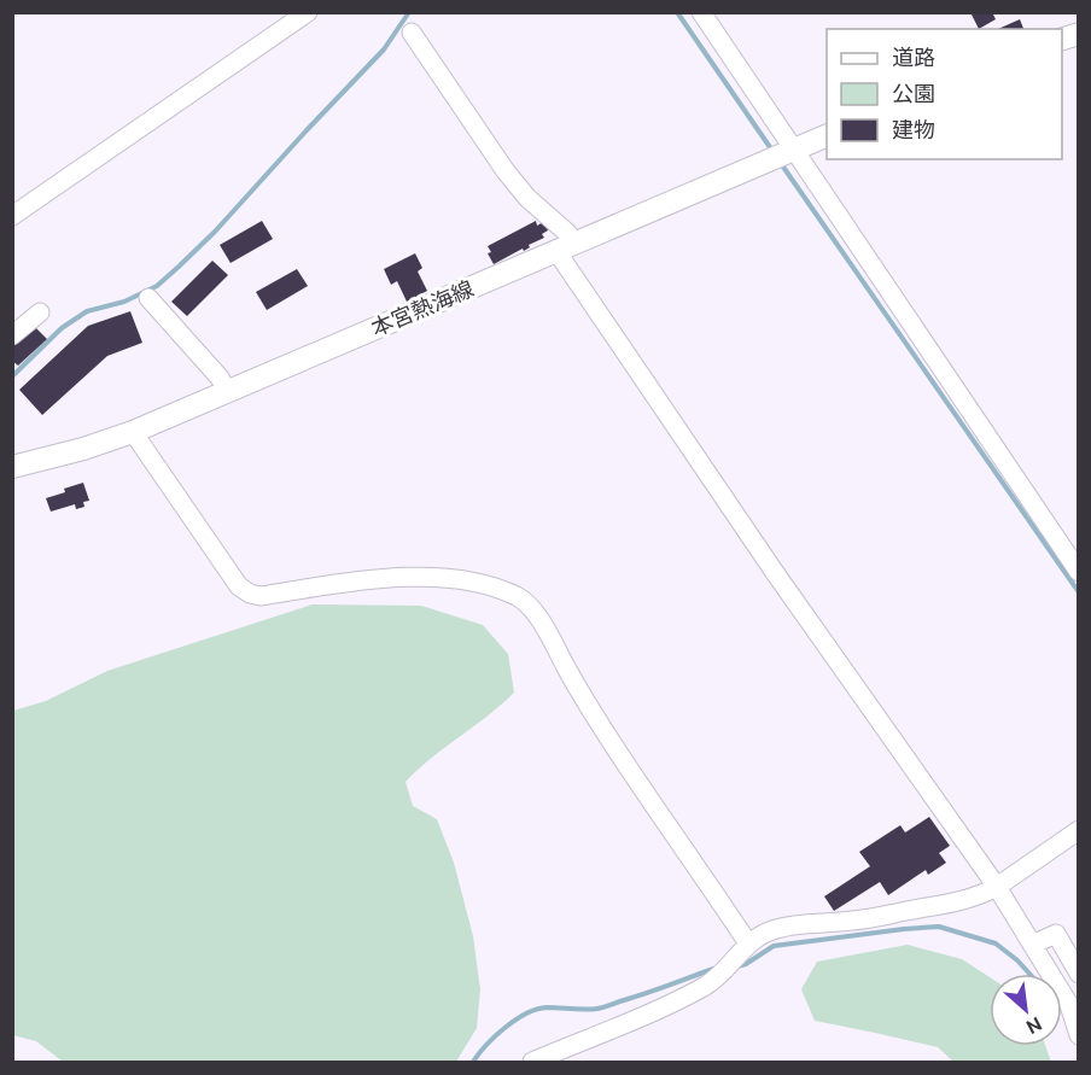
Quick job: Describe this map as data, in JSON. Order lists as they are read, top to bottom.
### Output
{
  "streets": {
    "main road": ["本宮熱海線"]
  },
  "legend": ["道路", "公園", "建物"],
  "north": "bottom right"
}
